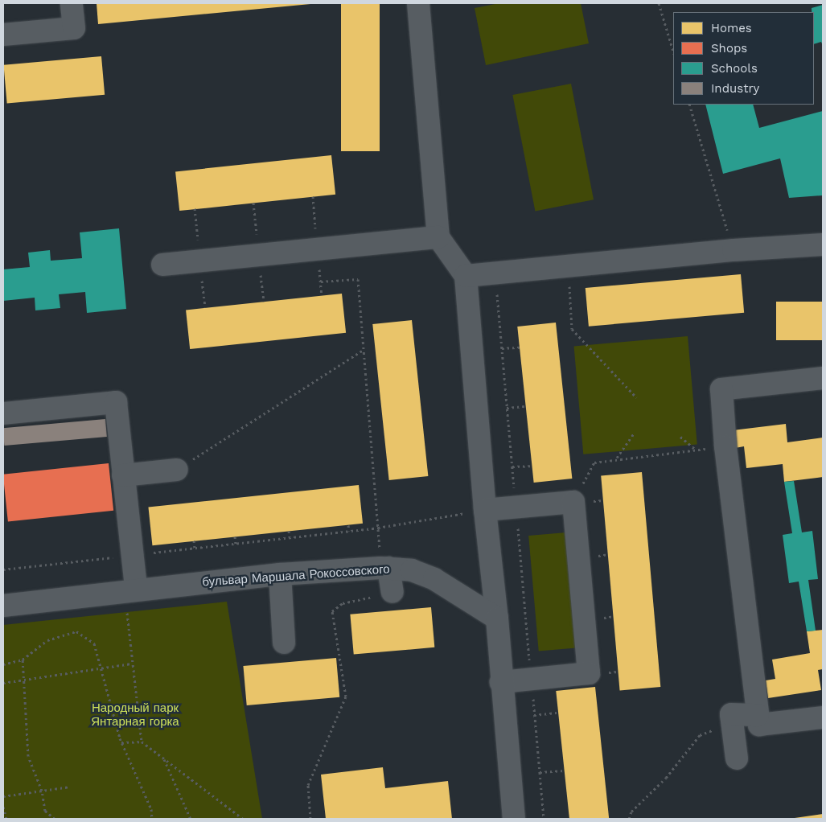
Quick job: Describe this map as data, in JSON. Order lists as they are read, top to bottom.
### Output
{
  "streets": {
    "street": ["бульвар Маршала Рокоссовского"]
  },
  "parks": ["Народный парк Янтарная горка"],
  "legend": [
    "Homes",
    "Shops",
    "Schools",
    "Industry"
  ]
}
